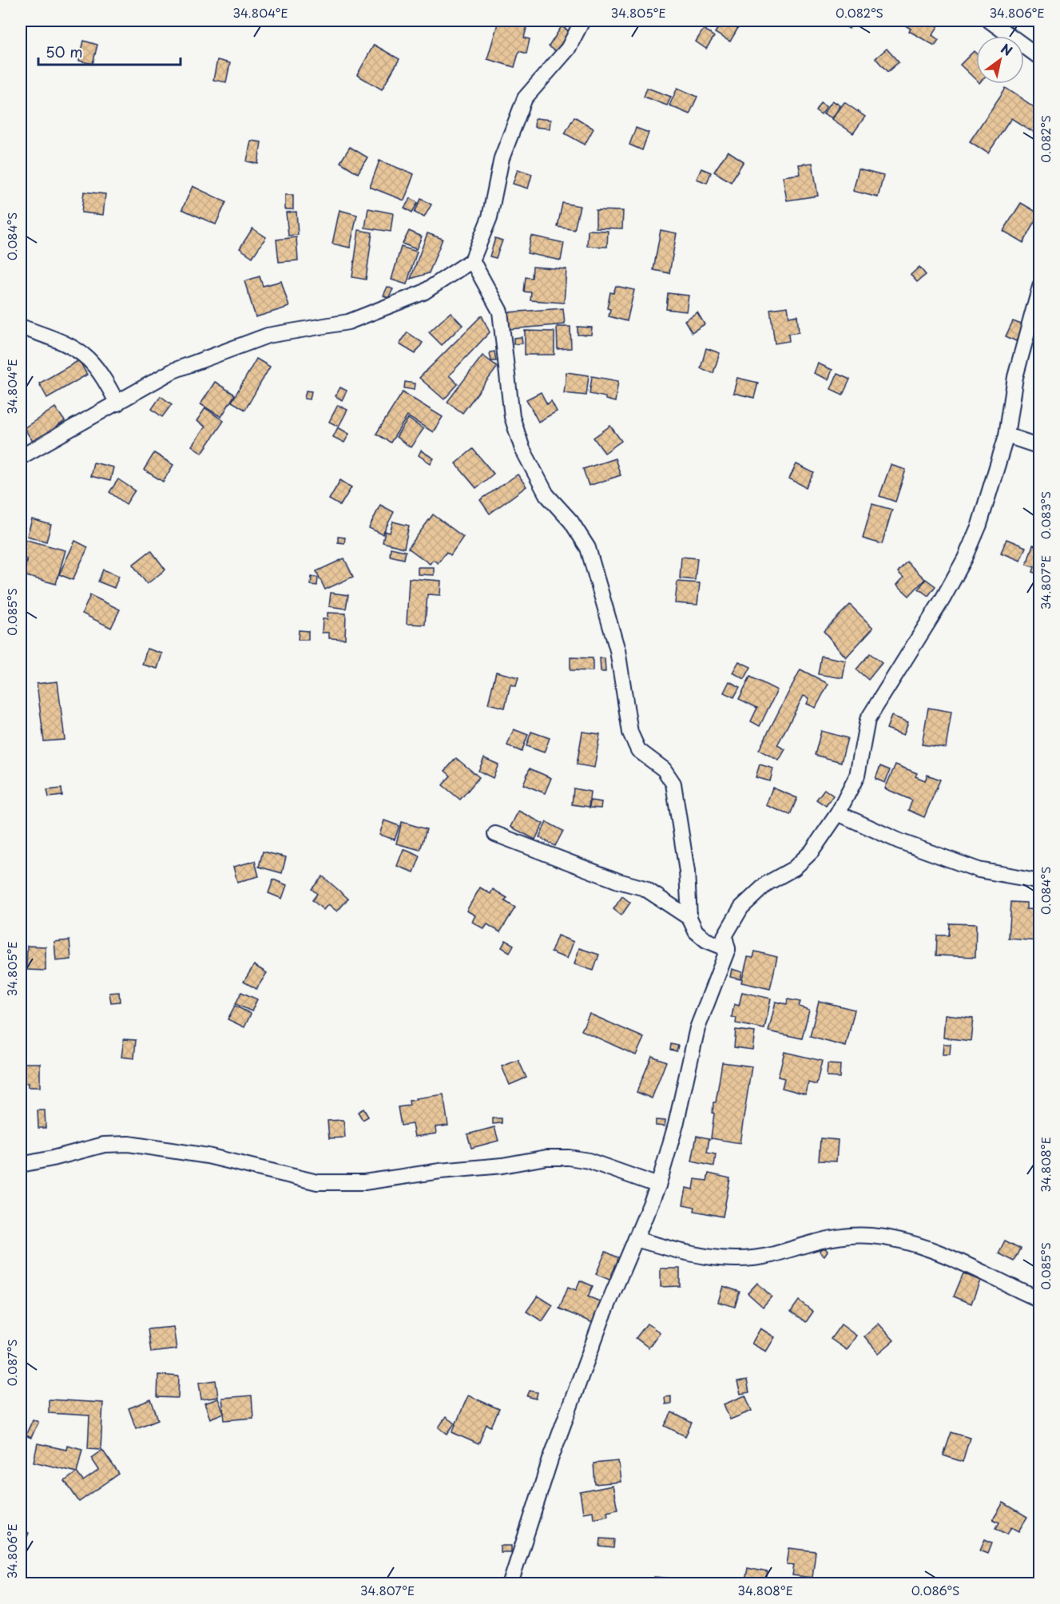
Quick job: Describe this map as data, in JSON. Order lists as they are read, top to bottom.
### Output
{
  "scale_bar": "50 m",
  "north": "top right",
  "coordinates": [
    "34.804°E",
    "34.805°E",
    "0.082°S",
    "34.806°E",
    "0.084°S",
    "0.083°S",
    "34.807°E",
    "0.085°S",
    "34.808°E",
    "0.087°S",
    "0.086°S"
  ]
}
